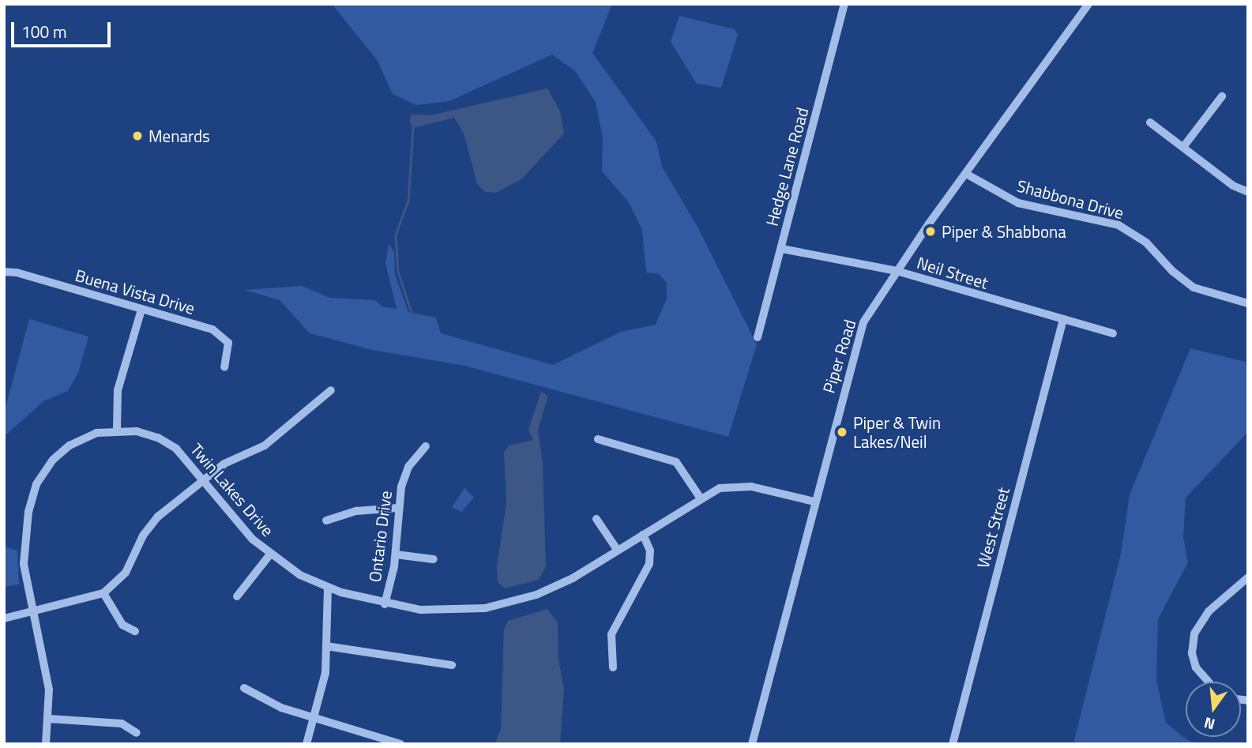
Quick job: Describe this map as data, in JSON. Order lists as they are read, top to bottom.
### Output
{
  "streets": {
    "street": [
      "Hedge Lane Road",
      "Shabbona Drive",
      "Neil Street",
      "Buena Vista Drive",
      "Piper Road",
      "Twin Lakes Drive",
      "West Street",
      "Ontario Drive"
    ]
  },
  "crossings": [
    ["Hedge Lane Road", "Neil Street"],
    ["Shabbona Drive", "Piper Road"],
    ["Neil Street", "Piper Road"],
    ["Neil Street", "West Street"],
    ["Piper Road", "Twin Lakes Drive"],
    ["Twin Lakes Drive", "Ontario Drive"]
  ],
  "places": ["Menards", "Piper & Shabbona", "Piper & Twin Lakes/Neil"],
  "scale_bar": "100 m",
  "north": "bottom"
}
